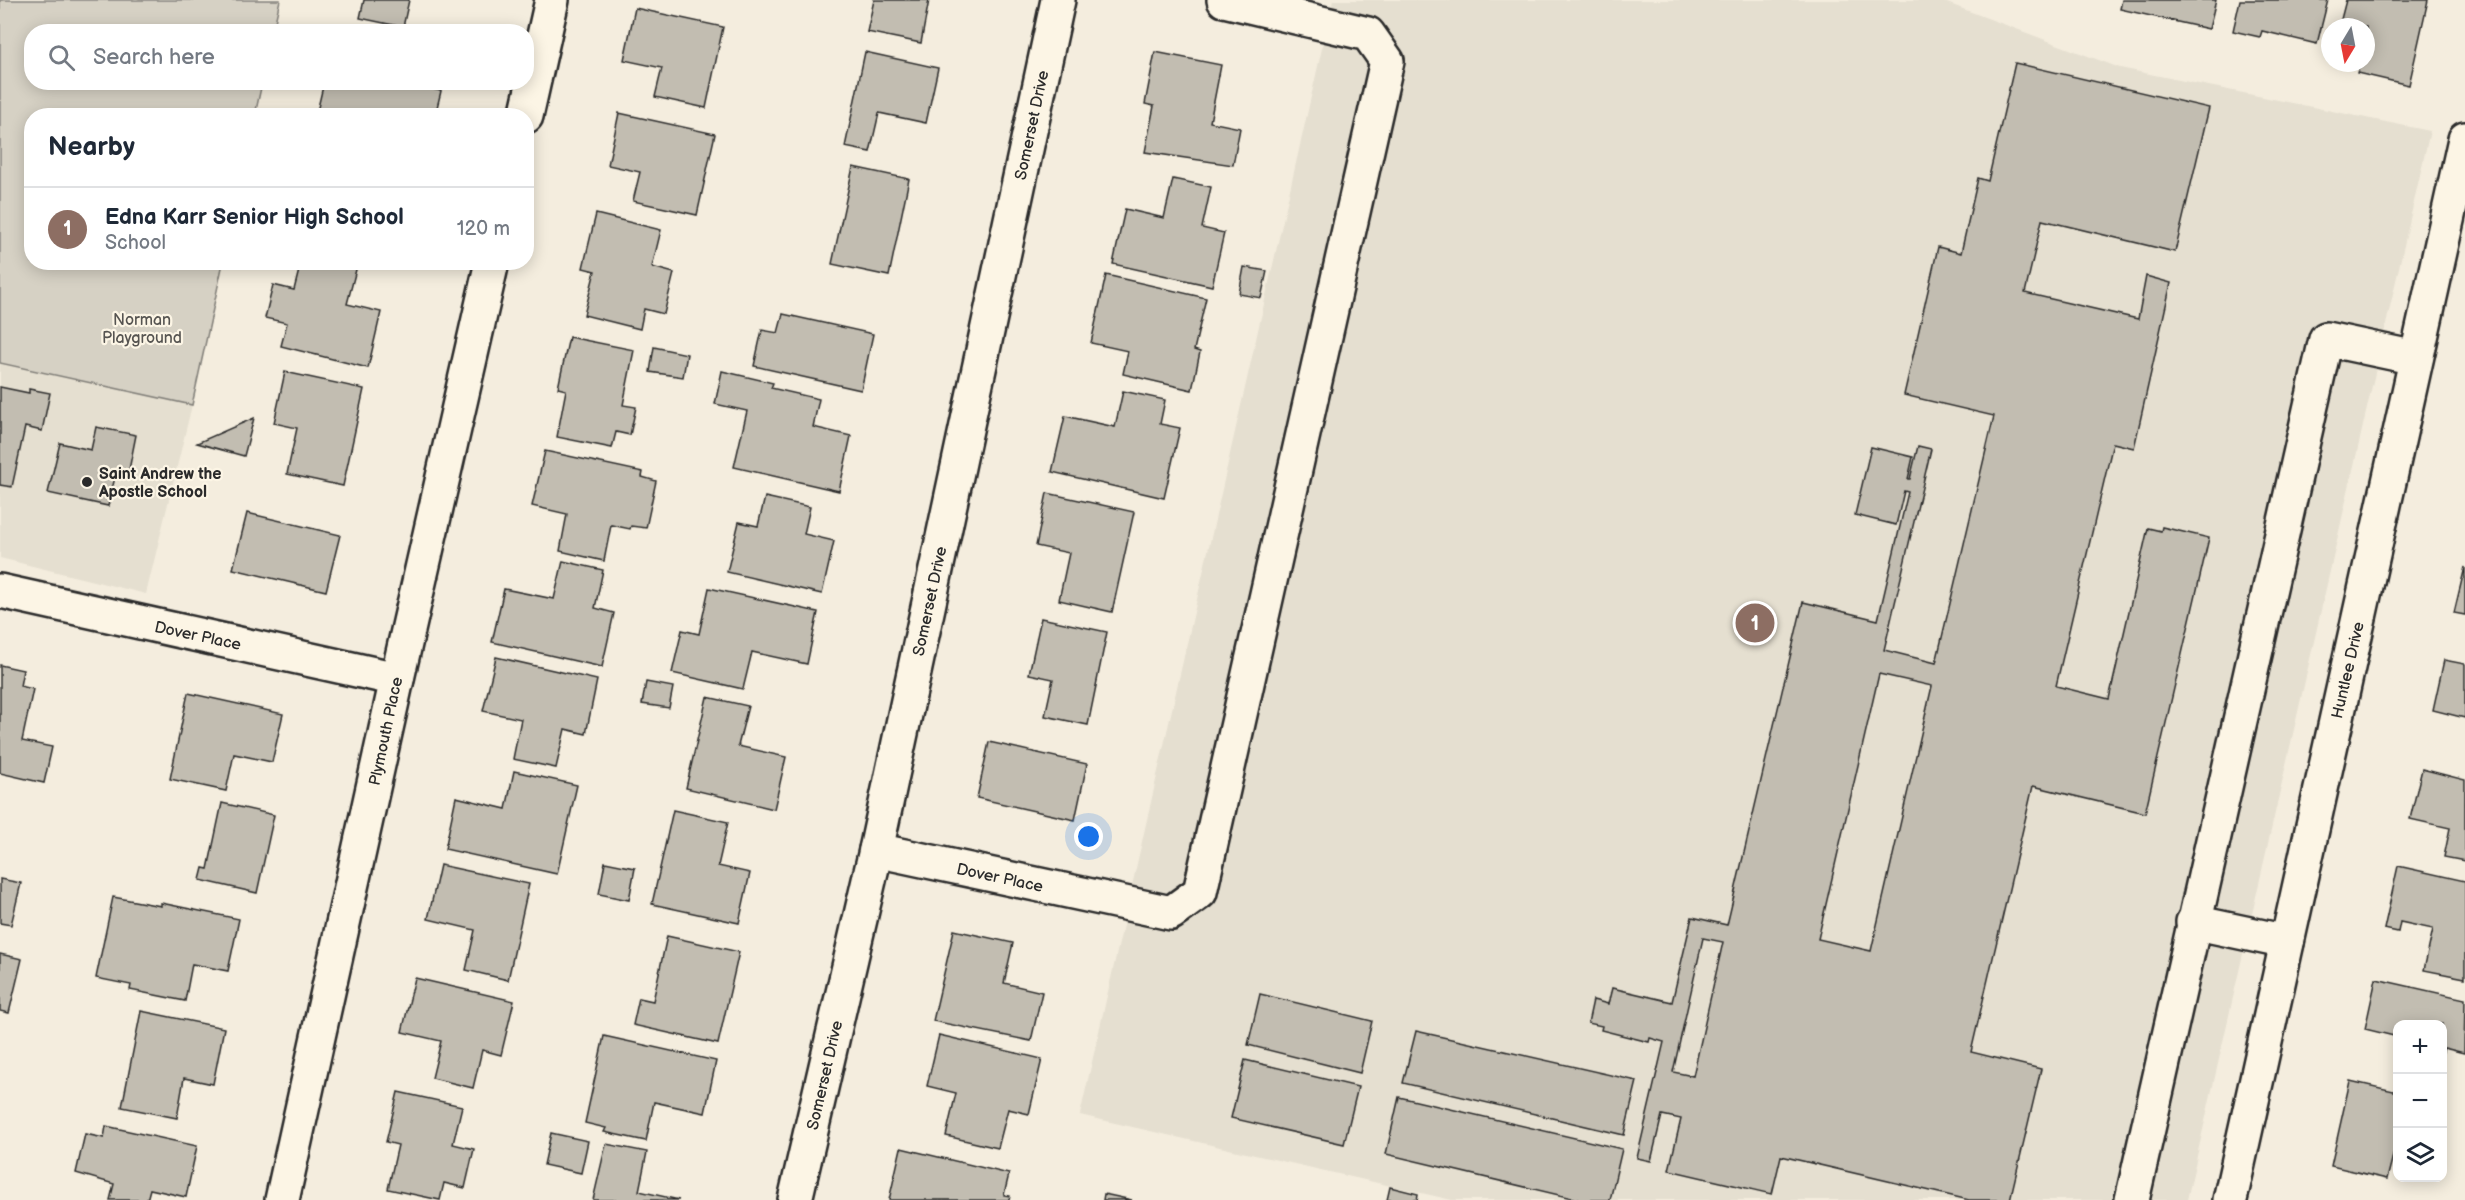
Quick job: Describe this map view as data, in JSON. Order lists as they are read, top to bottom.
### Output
{
  "streets": {
    "street": [
      "Somerset Drive",
      "Dover Place",
      "Huntlee Drive",
      "Plymouth Place"
    ]
  },
  "crossings": [
    ["Somerset Drive", "Dover Place"],
    ["Dover Place", "Plymouth Place"]
  ],
  "parks": ["Norman Playground"],
  "places": ["Saint Andrew the Apostle School"],
  "north": "bottom",
  "page": {
    "search": "Search here",
    "heading": "Nearby",
    "list": [
      {
        "mark": "1",
        "name": "Edna Karr Senior High School",
        "note": "School",
        "value": "120 m"
      }
    ],
    "pins": "1",
    "map_buttons": ["+", "−"]
  }
}
